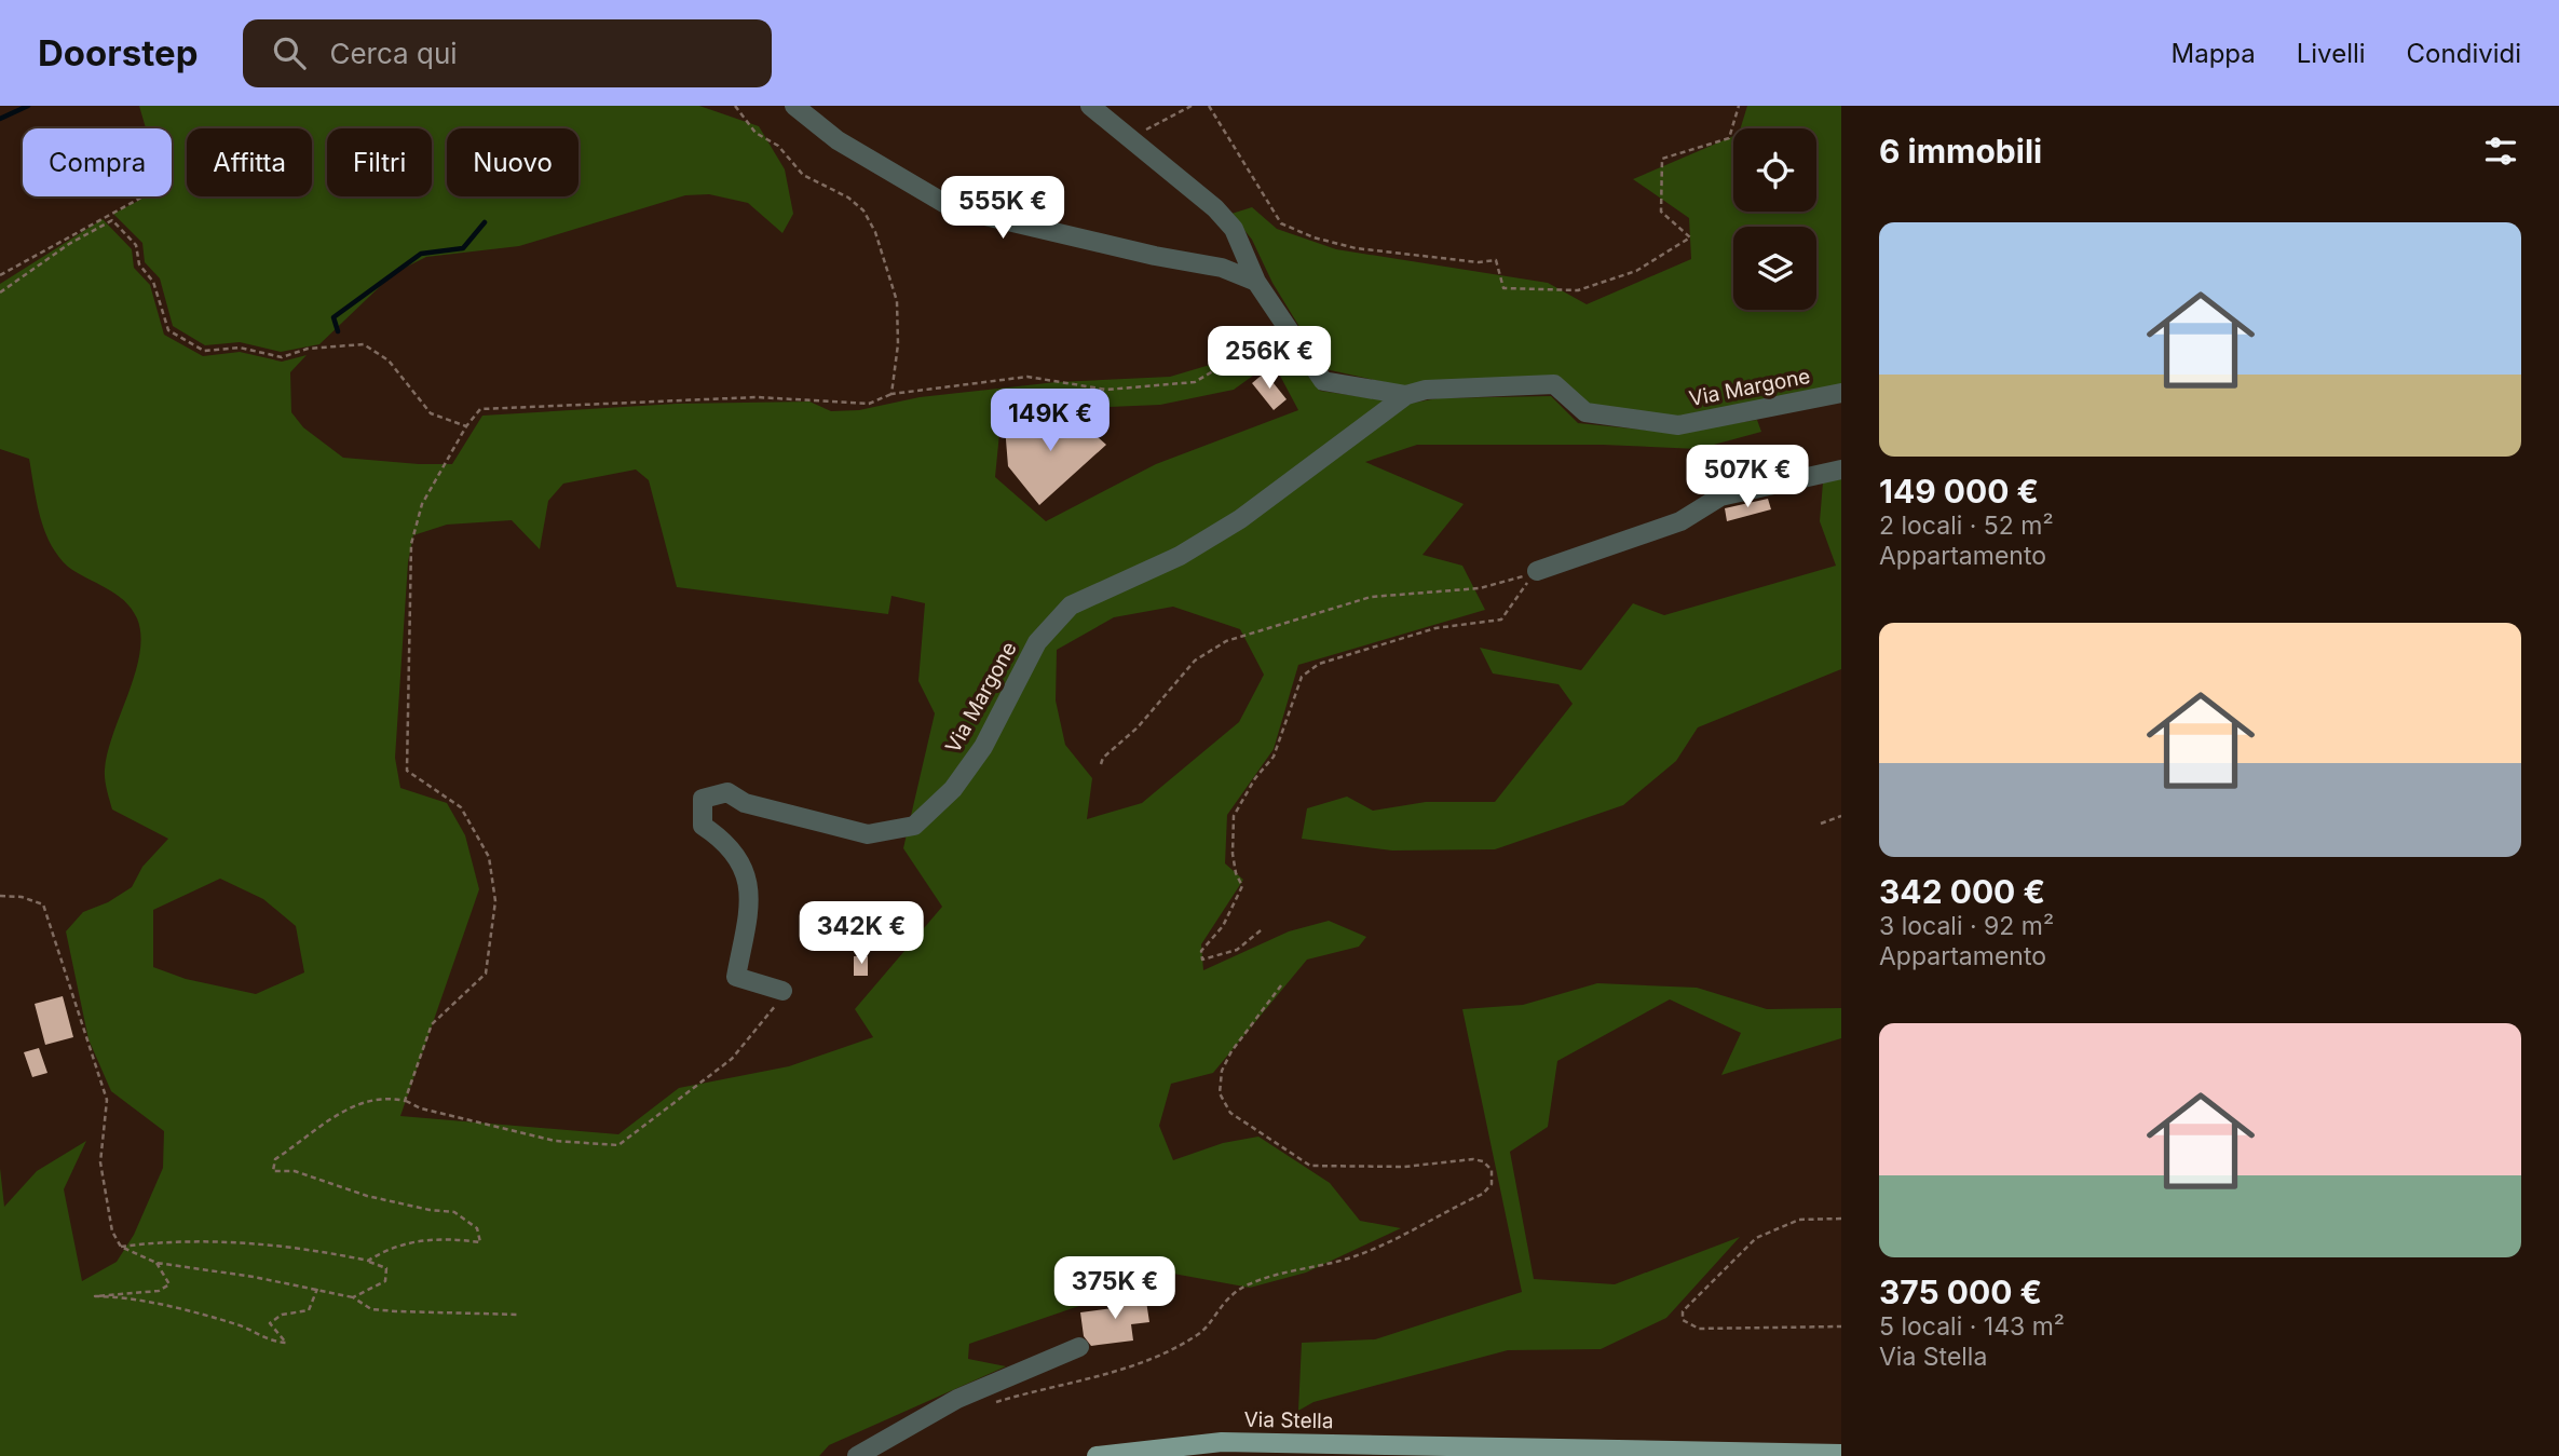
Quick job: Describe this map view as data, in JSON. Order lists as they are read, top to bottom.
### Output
{
  "streets": {
    "main road": ["Via Stella"],
    "street": ["Via Margone"]
  },
  "page": {
    "header": "Doorstep",
    "search": "Cerca qui",
    "nav": ["Mappa", "Livelli", "Condividi"],
    "heading": "6 immobili",
    "chip": [
      "Compra",
      "Affitta",
      "Filtri",
      "Nuovo"
    ],
    "price": [
      "555K €",
      "256K €",
      "149K €",
      "507K €",
      "342K €",
      "375K €"
    ],
    "list": [
      {
        "name": "149 000 €",
        "note": "2 locali · 52 m² · Appartamento"
      },
      {
        "name": "342 000 €",
        "note": "3 locali · 92 m² · Appartamento"
      },
      {
        "name": "375 000 €",
        "note": "5 locali · 143 m² · Via Stella"
      }
    ]
  }
}
